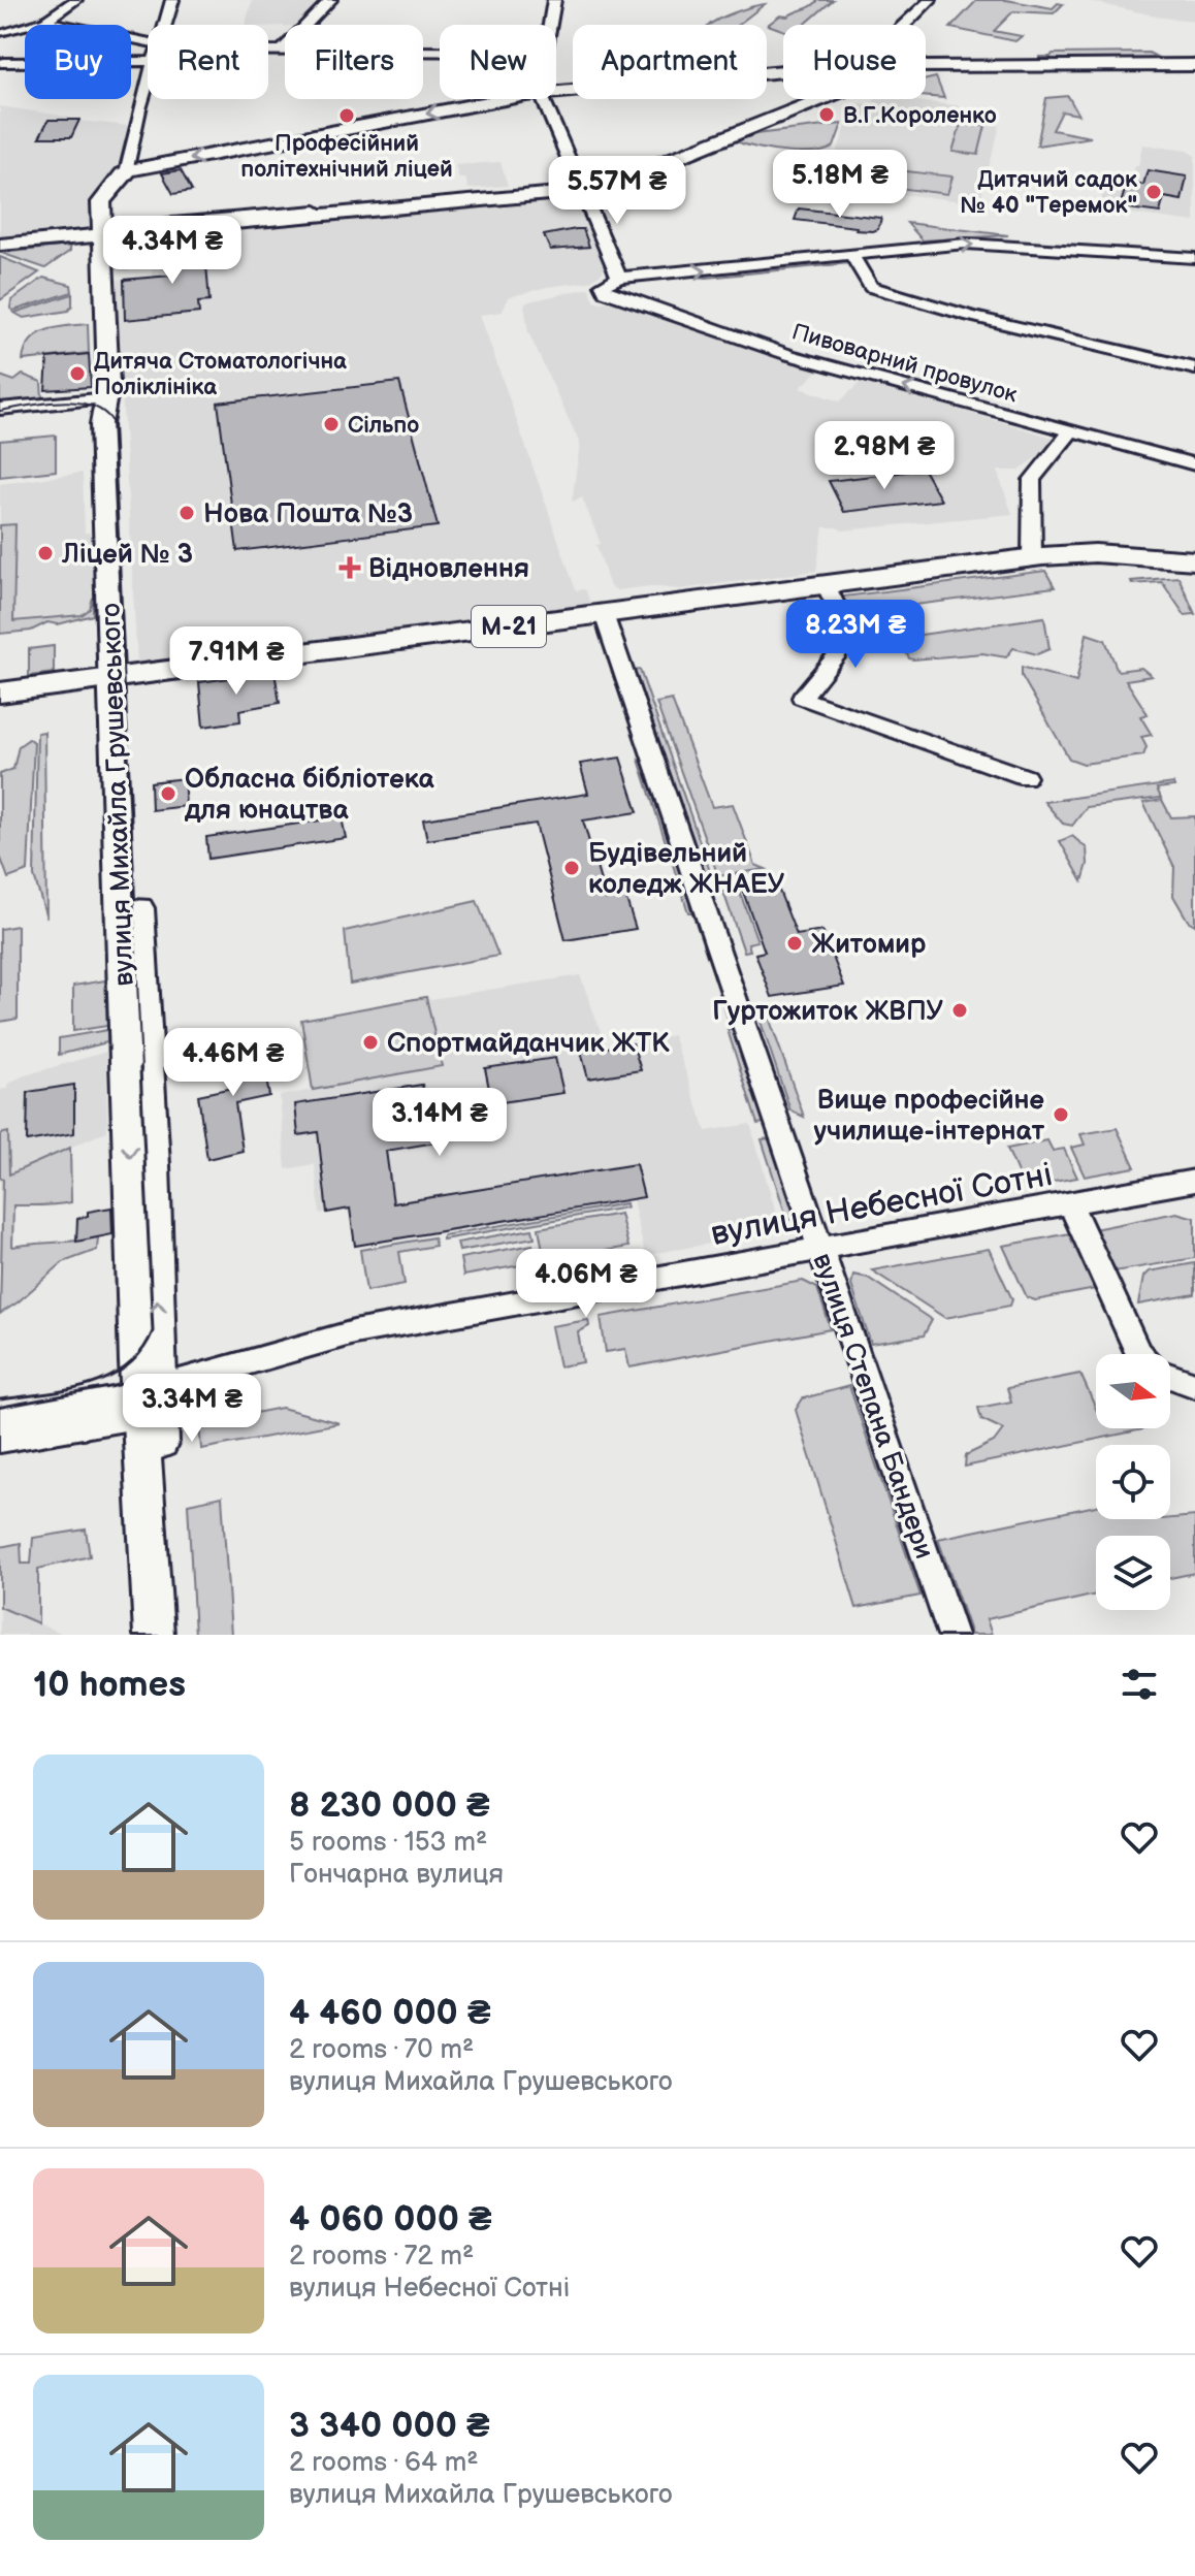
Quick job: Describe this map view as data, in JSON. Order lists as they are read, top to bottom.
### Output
{
  "streets": {
    "highway": ["М-21"],
    "main road": ["вулиця Михайла Грушевського"],
    "street": ["Пивоварний провулок", "вулиця Небесної Сотні", "вулиця Степана Бандери"]
  },
  "crossings": [
    ["М-21", "вулиця Михайла Грушевського"],
    ["М-21", "вулиця Степана Бандери"],
    ["вулиця Михайла Грушевського", "вулиця Небесної Сотні"],
    ["вулиця Небесної Сотні", "вулиця Степана Бандери"]
  ],
  "places": {
    "other": [
      "В.Г.Короленко",
      "Професійний політехнічний ліцей",
      "Дитячий садок № 40 \"Теремок\"",
      "Дитяча Стоматологічна Поліклініка",
      "Сільпо",
      "Нова Пошта №3",
      "Ліцей № 3",
      "Обласна бібліотека для юнацтва",
      "Будівельний коледж ЖНАЕУ",
      "Житомир",
      "Гуртожиток ЖВПУ",
      "Спортмайданчик ЖТК",
      "Вище професійне училище-інтернат"
    ],
    "health": ["Відновлення"]
  },
  "north": "right",
  "page": {
    "chip": [
      "Buy",
      "Rent",
      "Filters",
      "New",
      "Apartment",
      "House"
    ],
    "price": [
      "5.18M ₴",
      "5.57M ₴",
      "4.34M ₴",
      "2.98M ₴",
      "8.23M ₴",
      "7.91M ₴",
      "4.46M ₴",
      "3.14M ₴",
      "4.06M ₴",
      "3.34M ₴"
    ],
    "heading": "10 homes",
    "list": [
      {
        "name": "8 230 000 ₴",
        "note": "5 rooms · 153 m² · Гончарна вулиця"
      },
      {
        "name": "4 460 000 ₴",
        "note": "2 rooms · 70 m² · вулиця Михайла Грушевського"
      },
      {
        "name": "4 060 000 ₴",
        "note": "2 rooms · 72 m² · вулиця Небесної Сотні"
      },
      {
        "name": "3 340 000 ₴",
        "note": "2 rooms · 64 m² · вулиця Михайла Грушевського"
      }
    ]
  }
}
